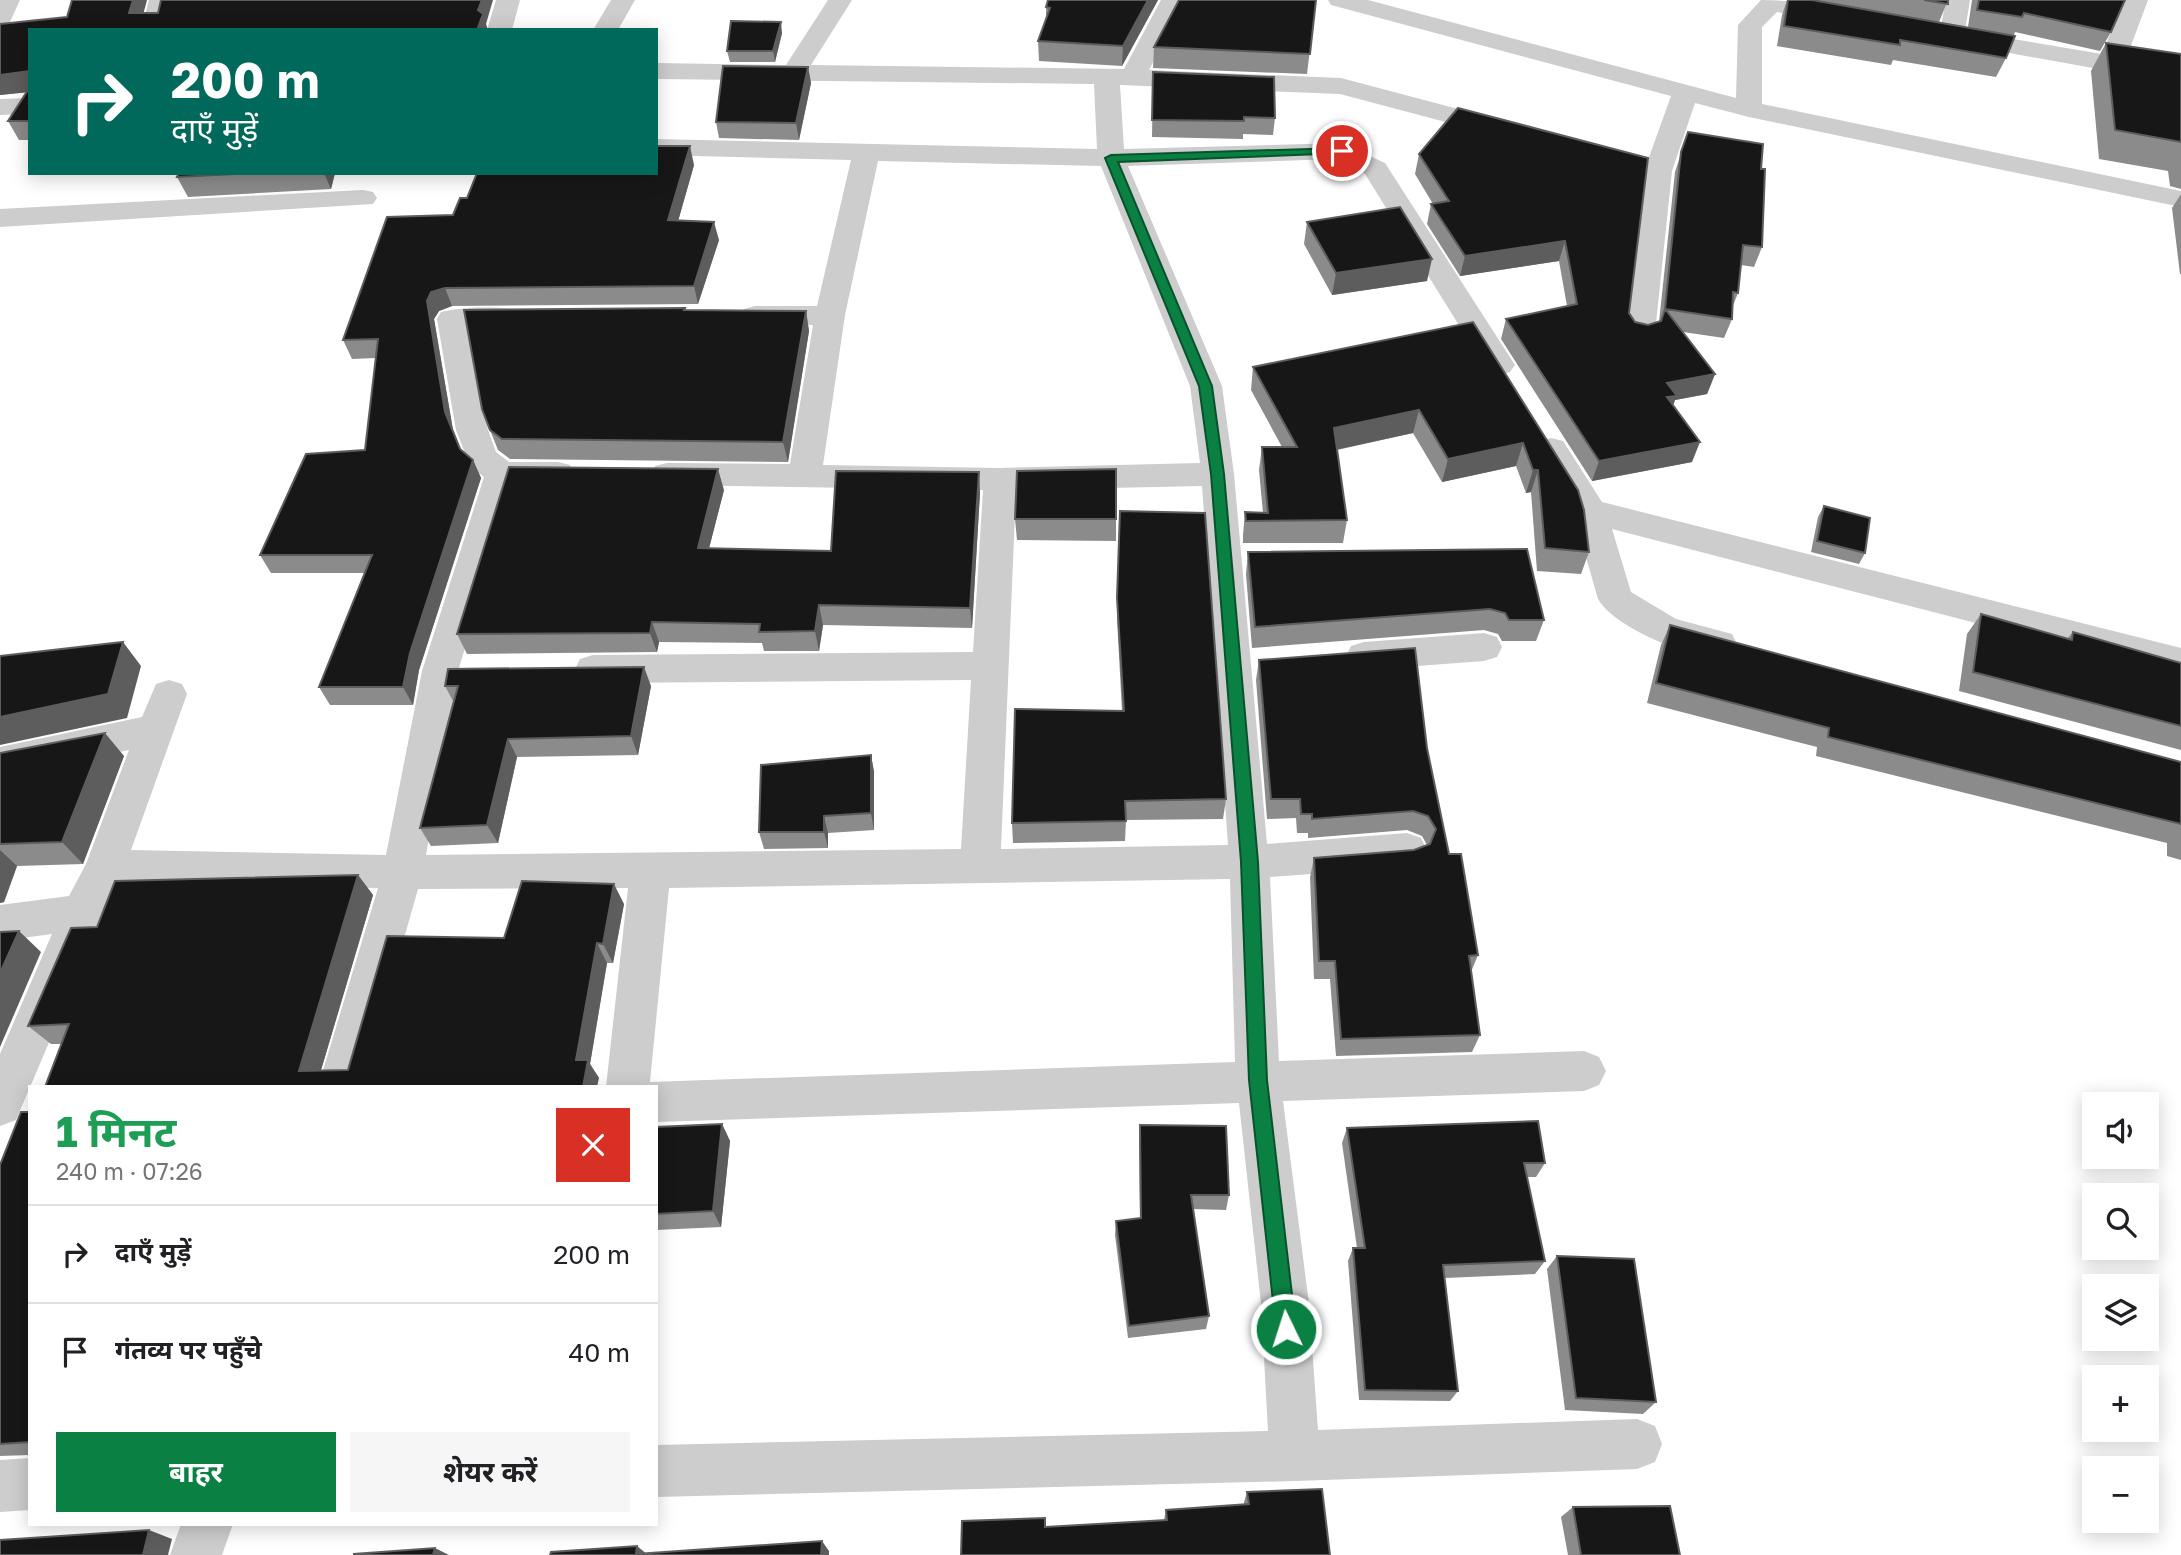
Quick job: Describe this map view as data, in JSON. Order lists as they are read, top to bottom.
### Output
{
  "page": {
    "turn": ["200 m", "दाएँ मुड़ें"],
    "heading": ["1 मिनट", "240 m · 07:26"],
    "map_buttons": ["+", "−"],
    "list": [
      {
        "name": "दाएँ मुड़ें",
        "value": "200 m"
      },
      {
        "name": "गंतव्य पर पहुँचे",
        "value": "40 m"
      }
    ],
    "buttons": ["बाहर", "शेयर करें"]
  }
}
